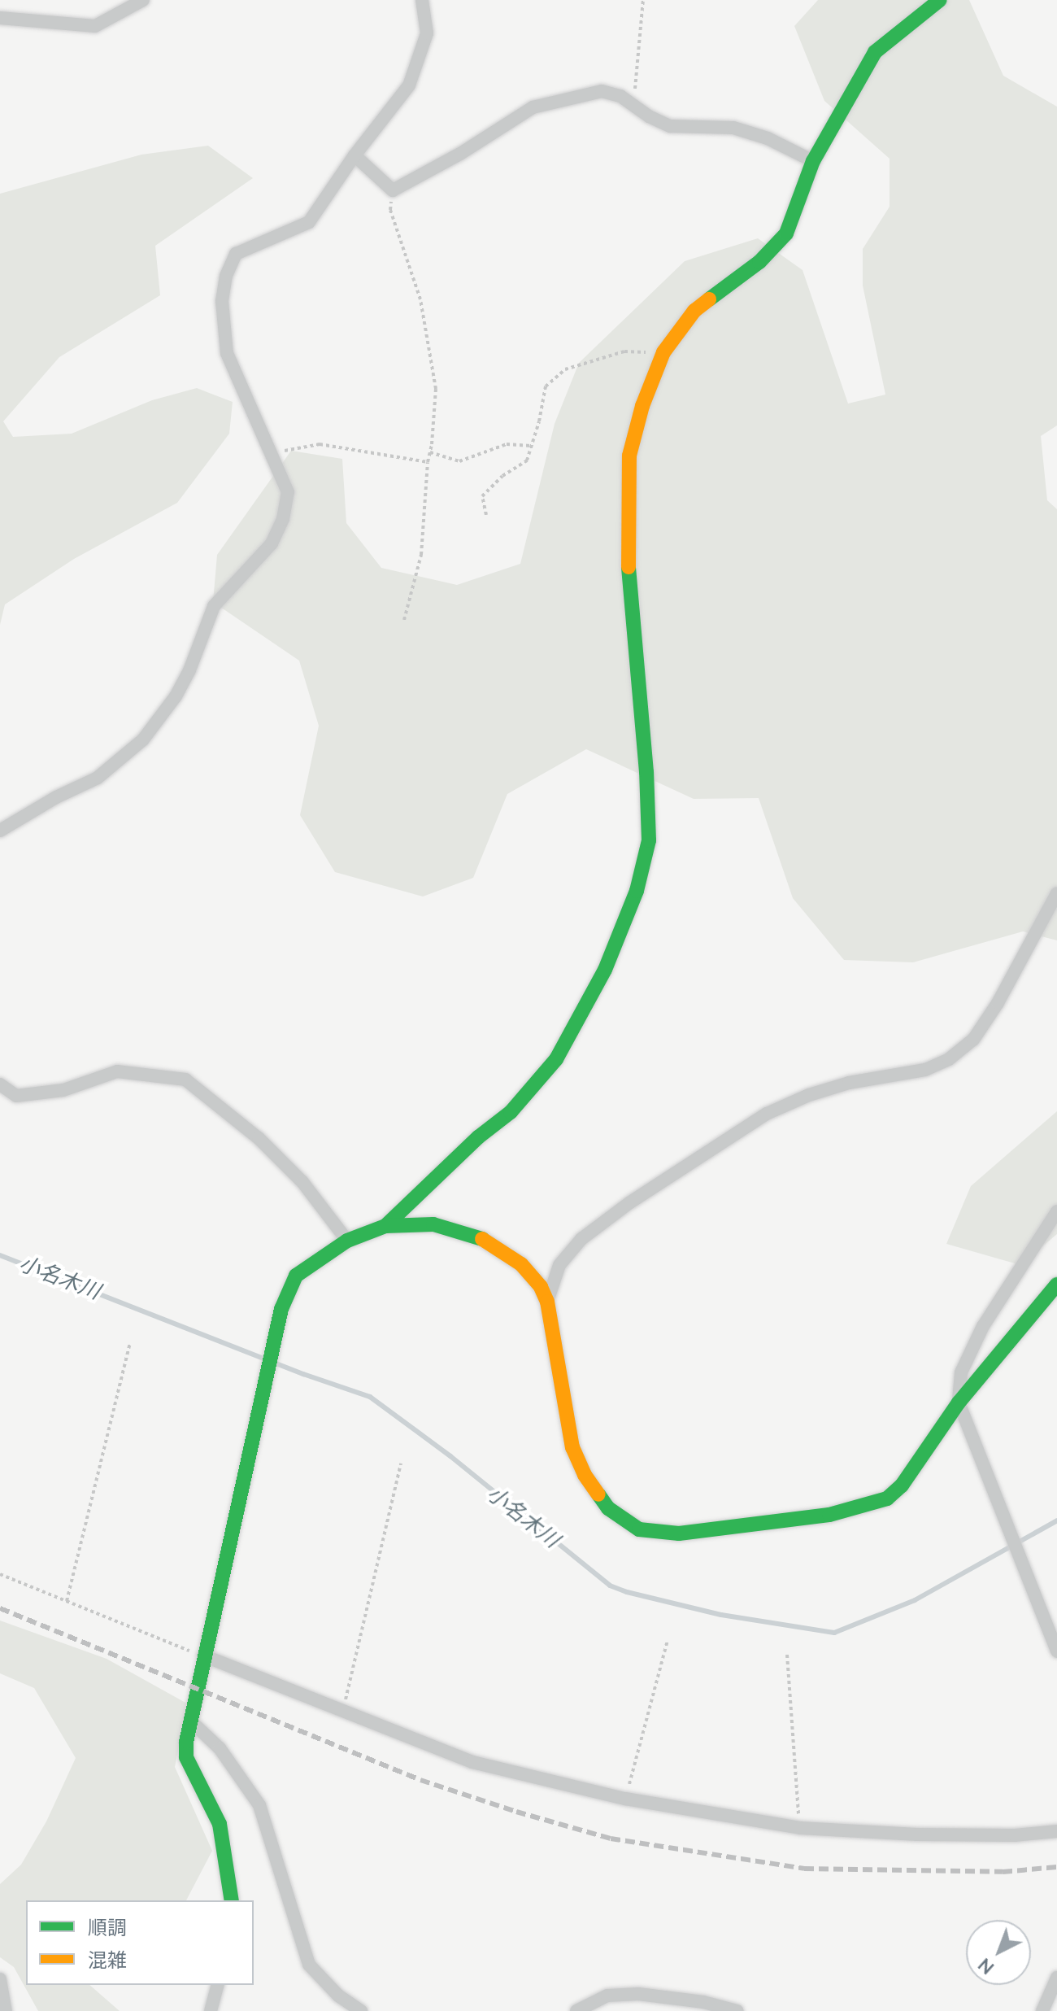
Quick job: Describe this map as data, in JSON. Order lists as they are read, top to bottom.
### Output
{
  "water": ["小名木川"],
  "legend": ["順調", "混雑"],
  "north": "bottom left"
}
